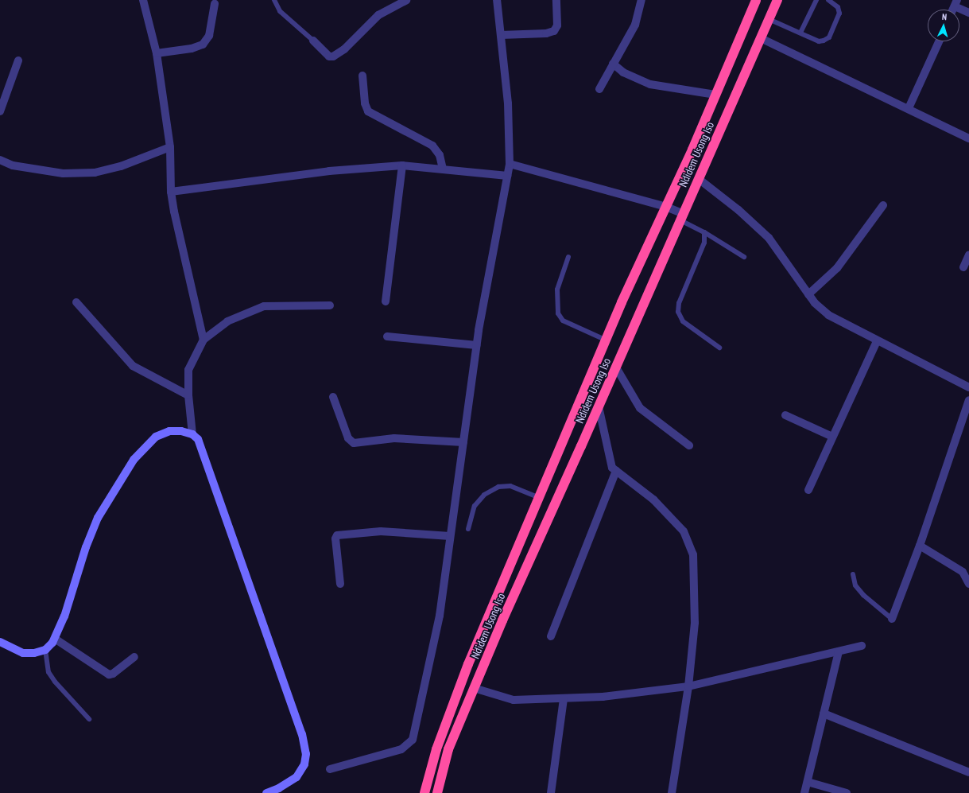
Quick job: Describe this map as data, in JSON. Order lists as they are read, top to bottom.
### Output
{
  "streets": {
    "highway": ["Ndidem Usong Iso"]
  },
  "north": "top"
}
